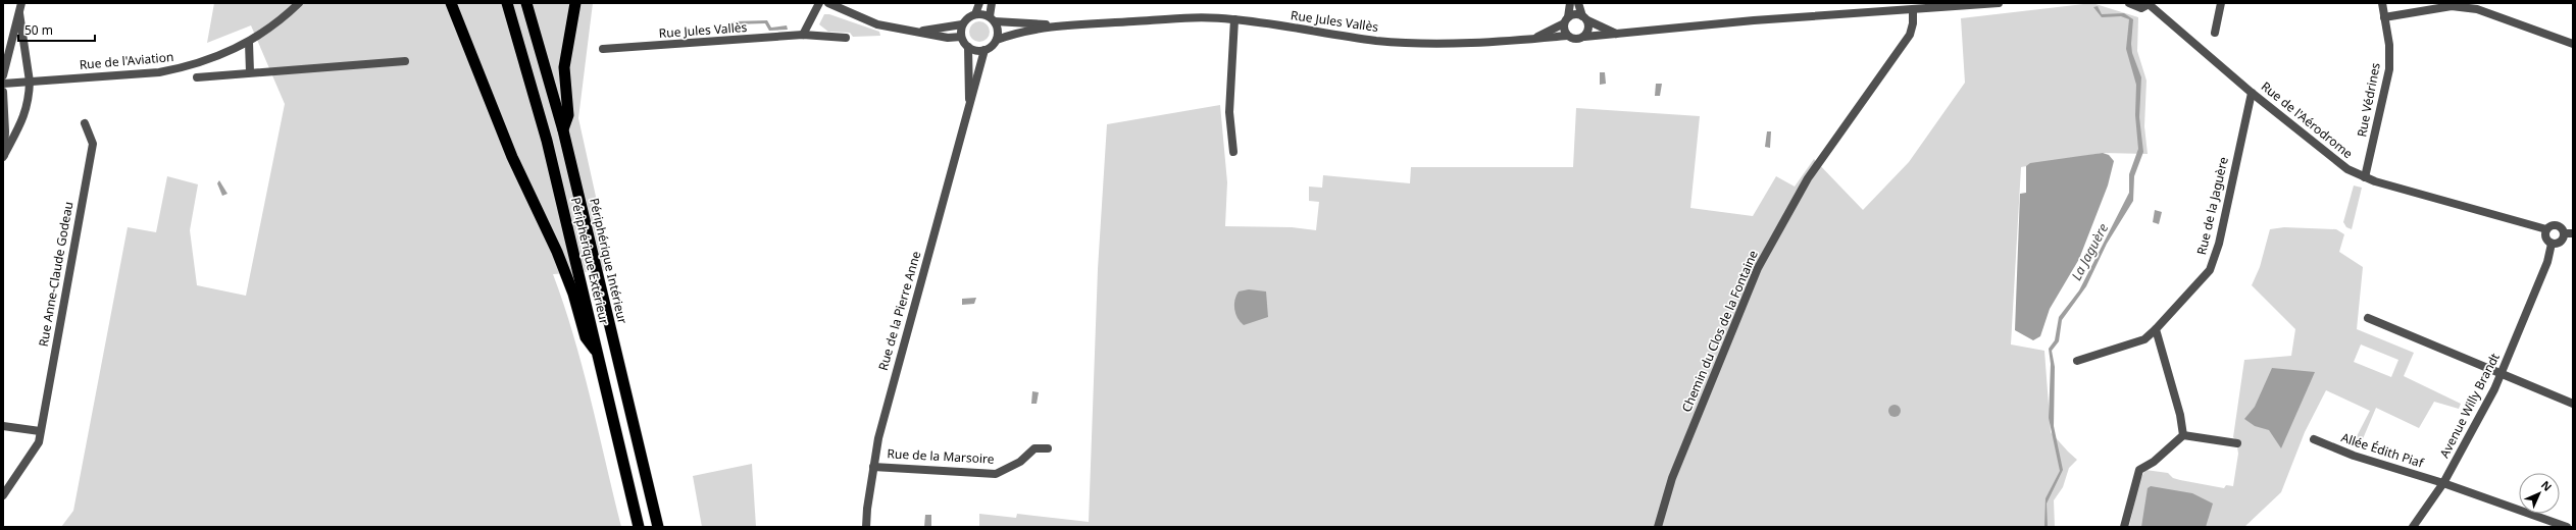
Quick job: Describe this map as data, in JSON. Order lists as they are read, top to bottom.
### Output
{
  "streets": {
    "highway": ["Périphérique Extérieur", "Périphérique Intérieur"],
    "street": [
      "Rue Jules Vallès",
      "Rue de l'Aviation",
      "Rue Védrines",
      "Rue de l'Aérodrome",
      "Rue de la Jaguère",
      "Rue Anne-Claude Godeau",
      "Rue de la Pierre Anne",
      "Chemin du Clos de la Fontaine",
      "Avenue Willy Brandt",
      "Allée Édith Piaf",
      "Rue de la Marsoire"
    ]
  },
  "crossings": [
    ["Rue Jules Vallès", "Rue de la Pierre Anne"],
    ["Rue Védrines", "Rue de l'Aérodrome"],
    ["Rue de l'Aérodrome", "Rue de la Jaguère"],
    ["Rue de l'Aérodrome", "Avenue Willy Brandt"],
    ["Rue de la Pierre Anne", "Rue de la Marsoire"],
    ["Avenue Willy Brandt", "Allée Édith Piaf"]
  ],
  "water": ["La Jaguère"],
  "scale_bar": "50 m",
  "north": "top right"
}
